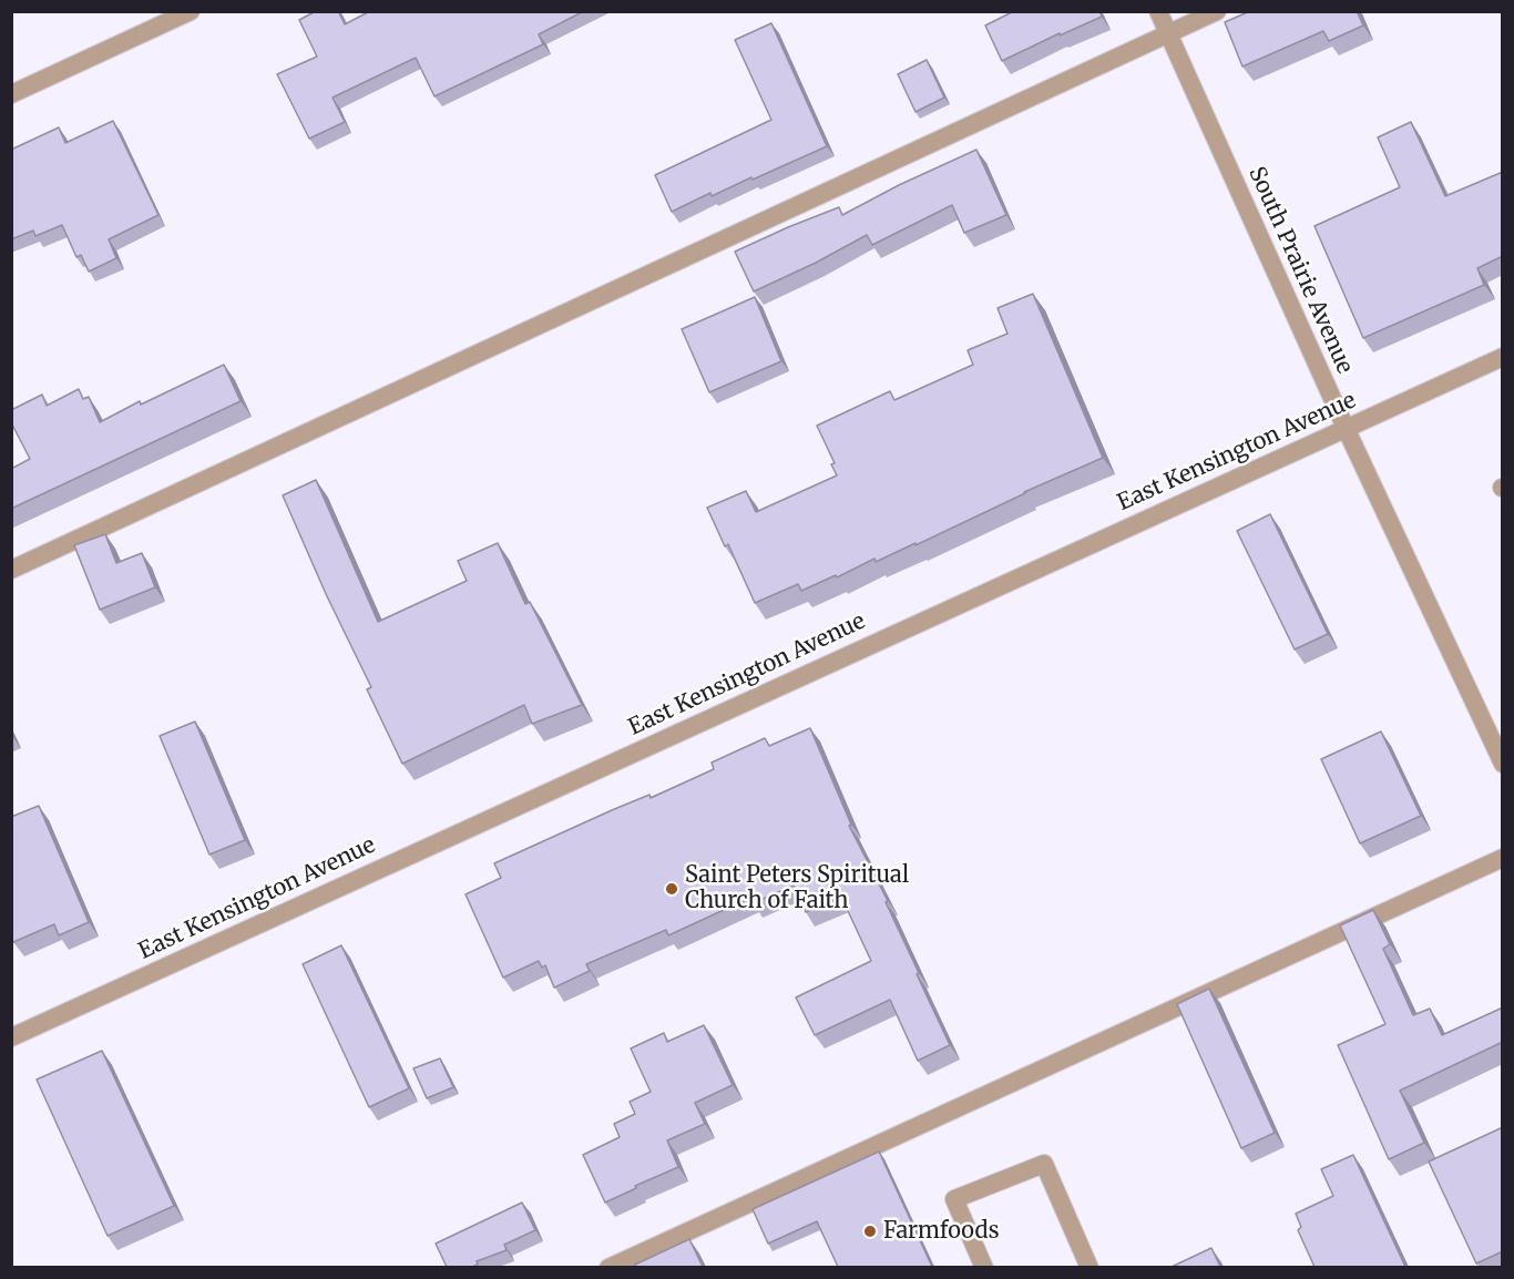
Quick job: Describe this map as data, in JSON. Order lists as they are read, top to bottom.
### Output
{
  "streets": {
    "street": ["South Prairie Avenue", "East Kensington Avenue"]
  },
  "crossings": [
    ["South Prairie Avenue", "East Kensington Avenue"]
  ],
  "places": ["Saint Peters Spiritual Church of Faith", "Farmfoods"]
}
